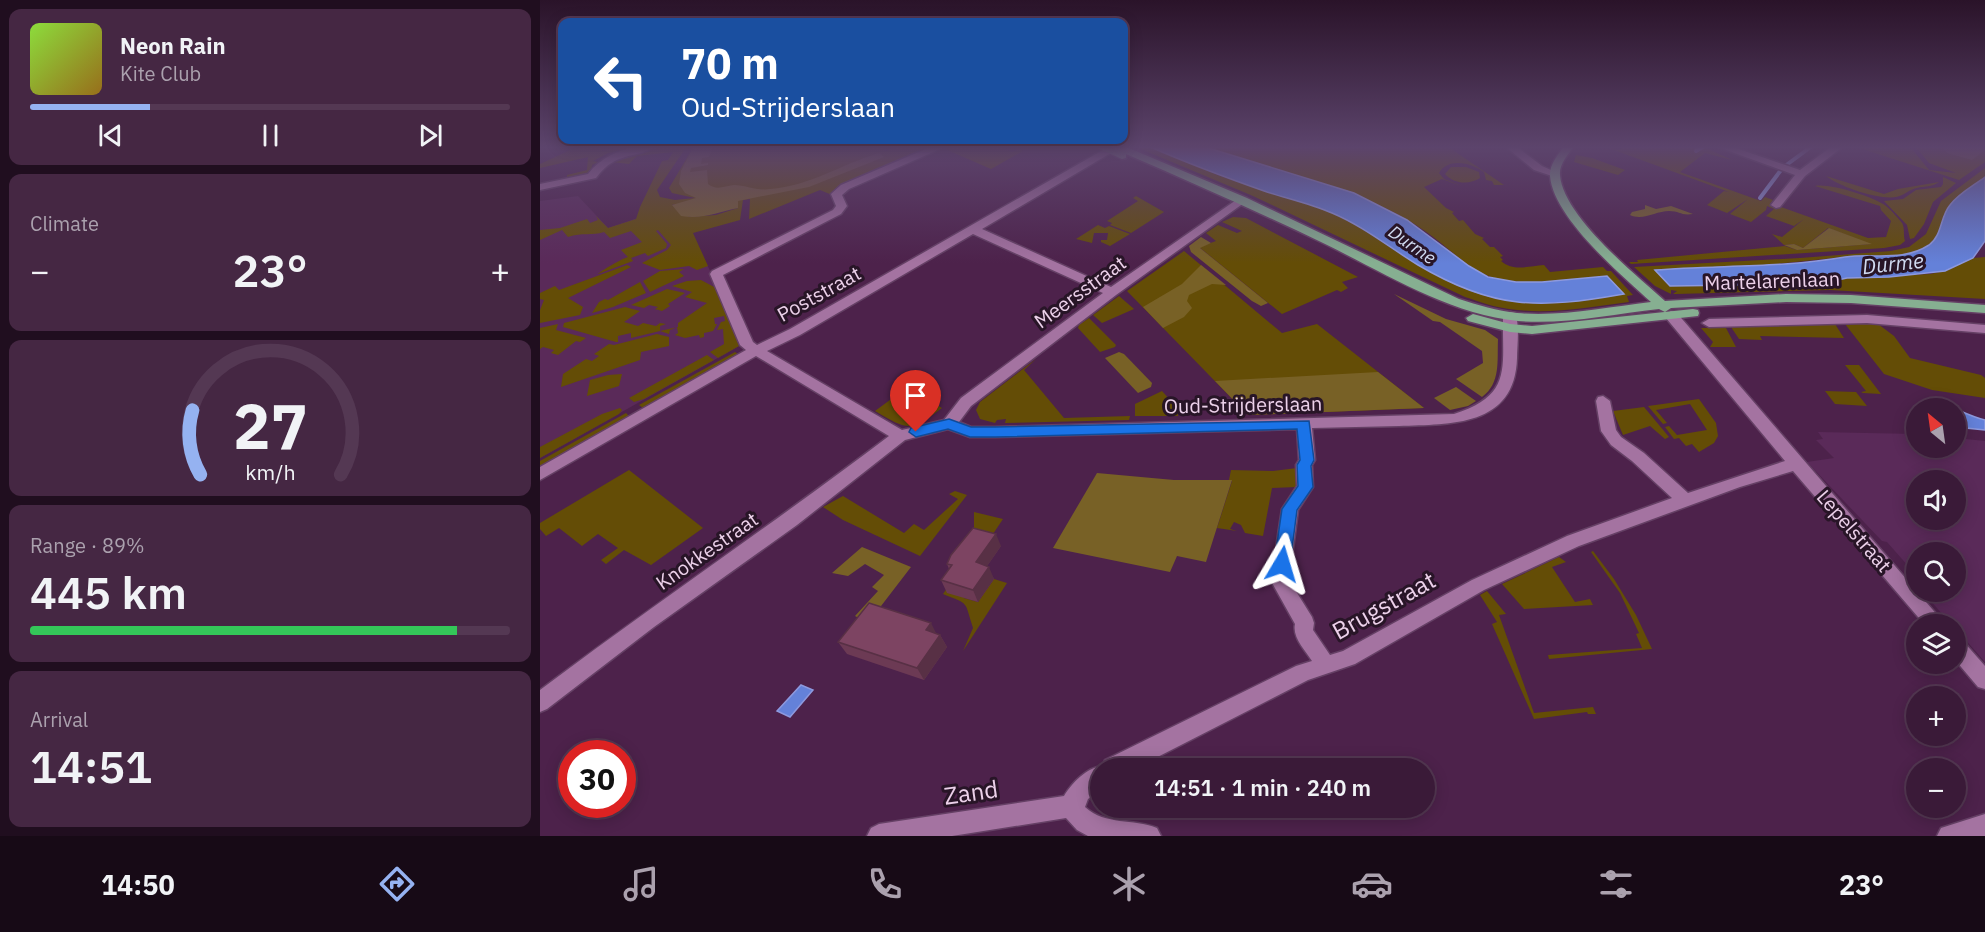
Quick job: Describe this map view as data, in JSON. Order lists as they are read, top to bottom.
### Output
{
  "streets": {
    "main road": ["Martelarenlaan"],
    "street": [
      "Meersstraat",
      "Poststraat",
      "Oud-Strijderslaan",
      "Lepelstraat",
      "Knokkestraat",
      "Brugstraat",
      "Zand"
    ]
  },
  "crossings": [
    ["Meersstraat", "Oud-Strijderslaan"],
    ["Oud-Strijderslaan", "Knokkestraat"],
    ["Lepelstraat", "Brugstraat"]
  ],
  "water": ["Durme"],
  "north": "top left",
  "page": {
    "turn": ["70 m", "Oud-Strijderslaan"],
    "song": ["Neon Rain", "Kite Club"],
    "tile": [
      "Climate",
      ["Range · 89%", "445 km"],
      ["Arrival", "14:51"]
    ],
    "heat": ["−", "23°", "+"],
    "map_buttons": ["+", "−"],
    "limit": "30",
    "trip": "14:51 · 1 min · 240 m",
    "tabs": ["14:50", "23°"],
    "gauge": ["27", "km/h"]
  }
}
